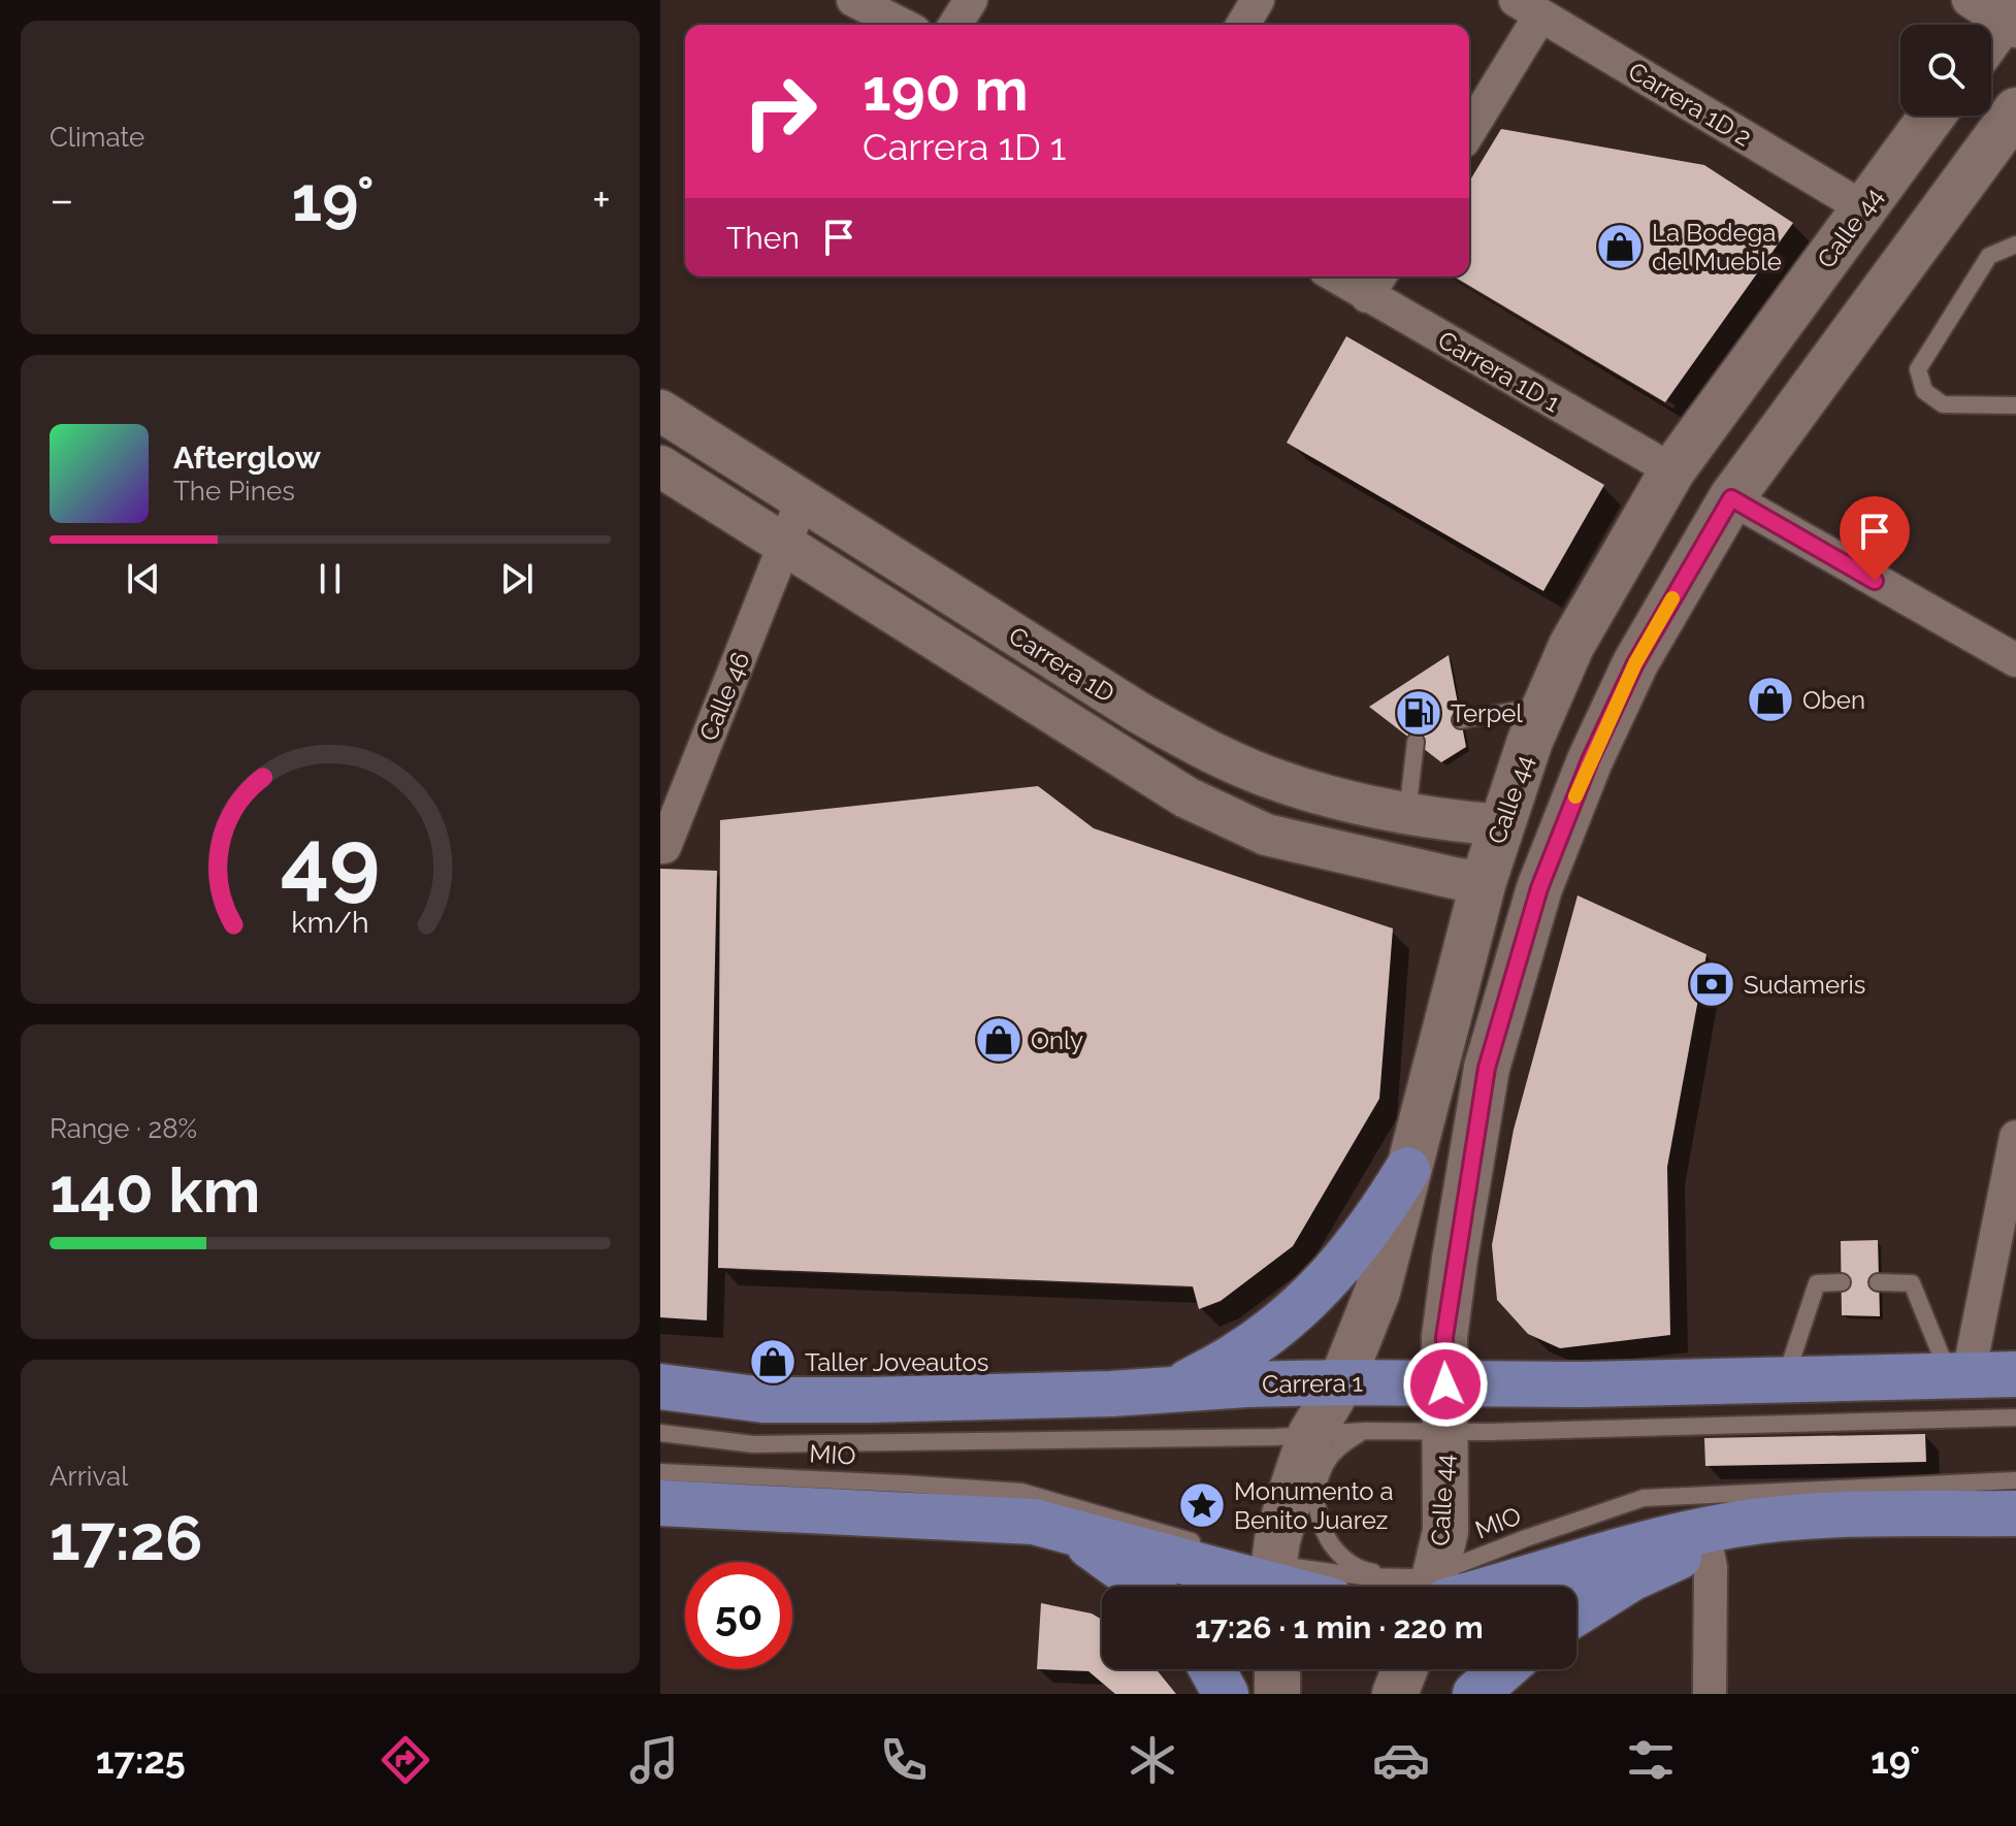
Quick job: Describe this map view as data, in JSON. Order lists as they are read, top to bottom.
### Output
{
  "streets": {
    "main road": ["Calle 44", "Carrera 1"],
    "street": [
      "Carrera 1D 2",
      "Carrera 1D 1",
      "Carrera 1D",
      "Calle 46"
    ],
    "lane": ["MIO"]
  },
  "crossings": [
    ["Carrera 1D 2", "Calle 44"],
    ["Calle 44", "Carrera 1D 1"],
    ["Calle 44", "Carrera 1D"],
    ["Calle 44", "Carrera 1"],
    ["Calle 44", "MIO"],
    ["Carrera 1D", "Calle 46"]
  ],
  "places": {
    "shop": [
      "La Bodega del Mueble",
      "Oben",
      "Only",
      "Taller Joveautos"
    ],
    "fuel station": ["Terpel"],
    "bank": ["Sudameris"],
    "place": ["Monumento a Benito Juarez"]
  },
  "page": {
    "tile": [
      "Climate",
      ["Range · 28%", "140 km"],
      ["Arrival", "17:26"]
    ],
    "turn": ["190 m", "Carrera 1D 1"],
    "heat": ["−", "19°", "+"],
    "then": "Then",
    "song": ["Afterglow", "The Pines"],
    "limit": "50",
    "trip": "17:26 · 1 min · 220 m",
    "tabs": ["17:25", "19°"],
    "gauge": ["49", "km/h"]
  }
}
